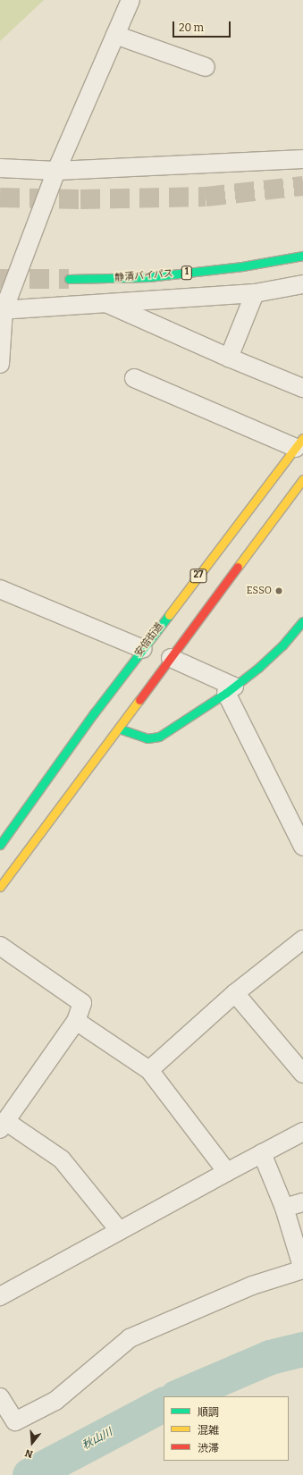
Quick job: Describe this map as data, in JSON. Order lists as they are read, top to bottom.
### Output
{
  "streets": {
    "main road": [
      "1",
      "静清バイパス",
      "27",
      "安倍街道"
    ]
  },
  "water": ["秋山川"],
  "places": ["ESSO"],
  "legend": ["順調", "混雑", "渋滞"],
  "scale_bar": "20 m",
  "north": "bottom"
}
